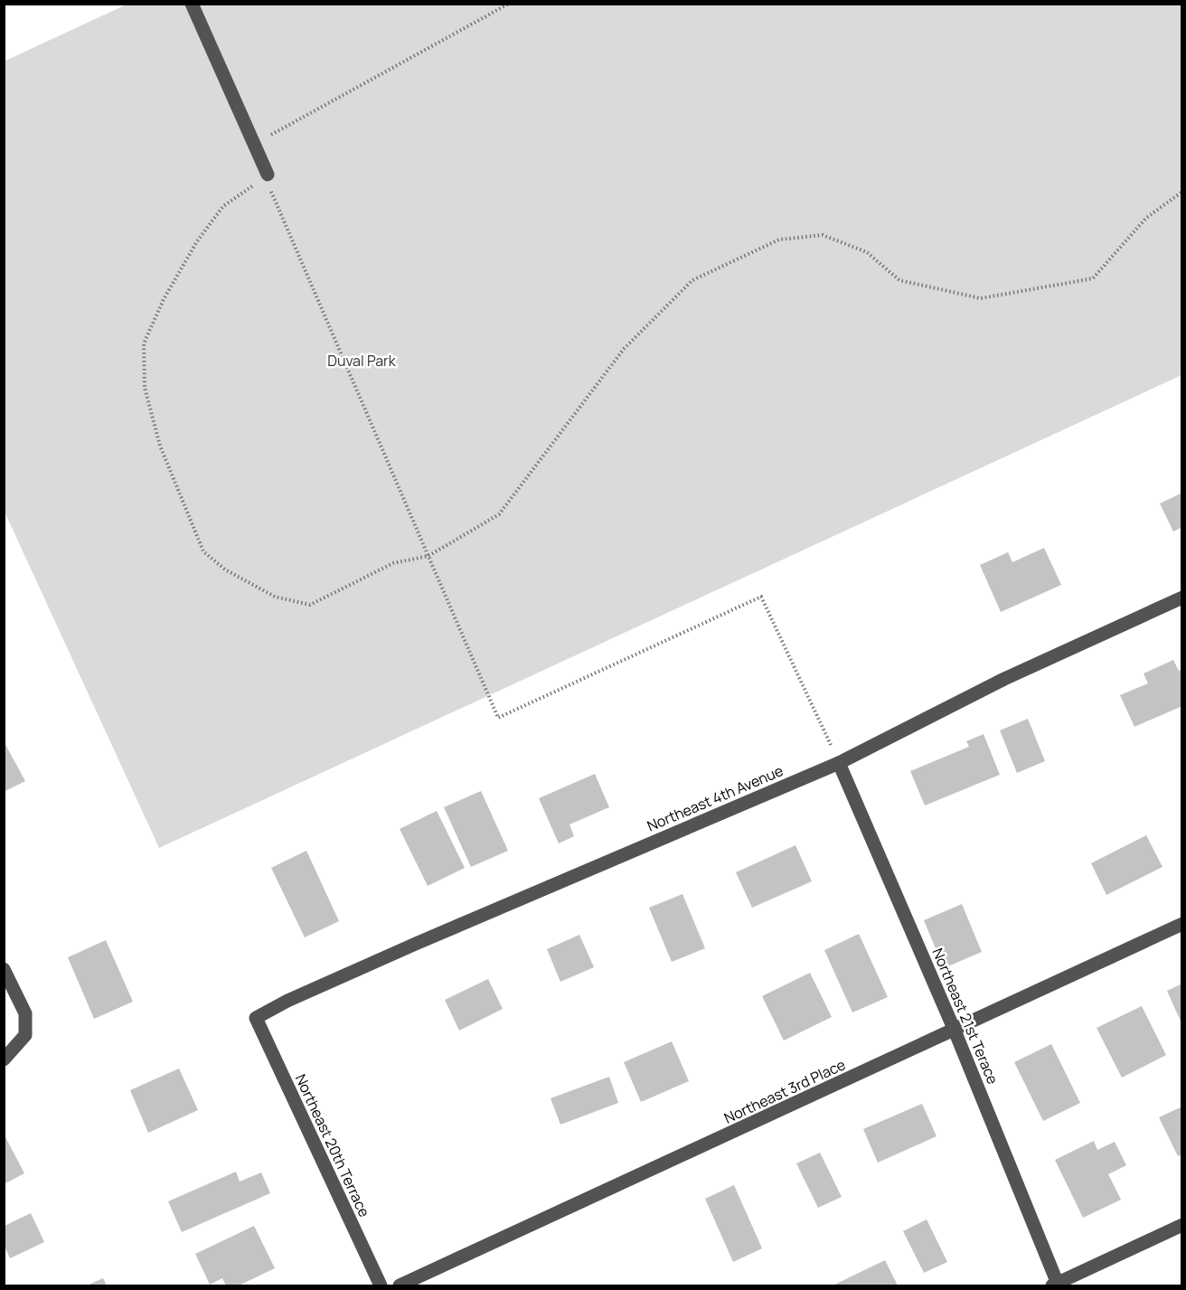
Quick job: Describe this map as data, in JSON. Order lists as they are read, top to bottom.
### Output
{
  "streets": {
    "street": [
      "Northeast 4th Avenue",
      "Northeast 21st Terace",
      "Northeast 3rd Place",
      "Northeast 20th Terrace"
    ]
  },
  "crossings": [
    ["Northeast 4th Avenue", "Northeast 21st Terace"],
    ["Northeast 4th Avenue", "Northeast 20th Terrace"],
    ["Northeast 21st Terace", "Northeast 3rd Place"]
  ],
  "parks": ["Duval Park"]
}
